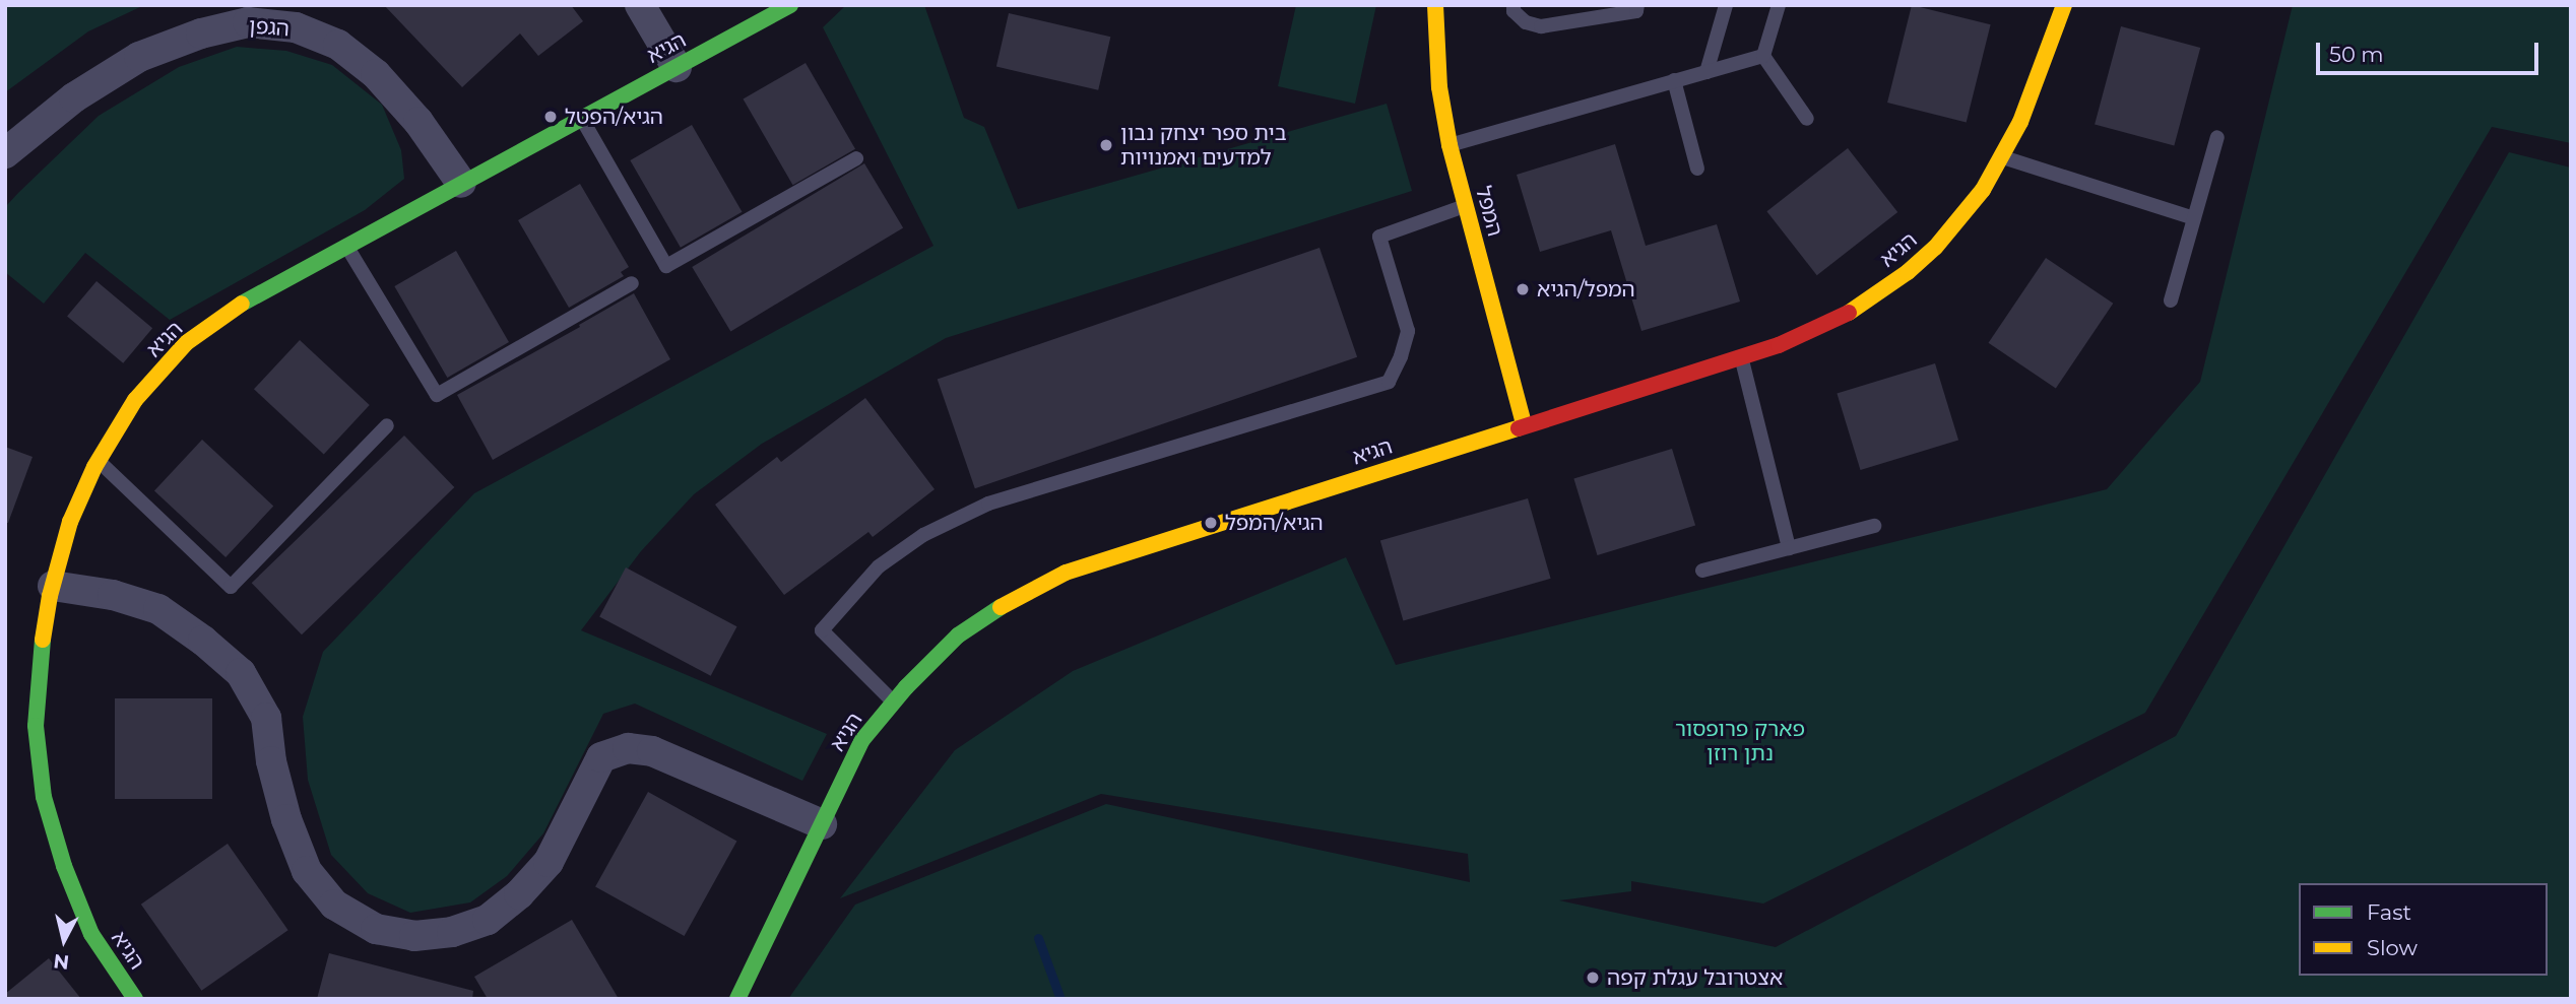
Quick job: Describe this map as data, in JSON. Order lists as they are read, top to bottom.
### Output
{
  "streets": {
    "street": ["הגפן", "הגיא", "המפל"]
  },
  "crossings": [
    ["הגפן", "הגיא"],
    ["הגיא", "המפל"]
  ],
  "parks": ["פארק פרופסור נתן רוזן"],
  "places": [
    "הגיא/הפטל",
    "בית ספר יצחק נבון למדעים ואמנויות",
    "המפל/הגיא",
    "הגיא/המפל",
    "אצטרובל עגלת קפה"
  ],
  "legend": ["Fast", "Slow"],
  "scale_bar": "50 m",
  "north": "bottom"
}
